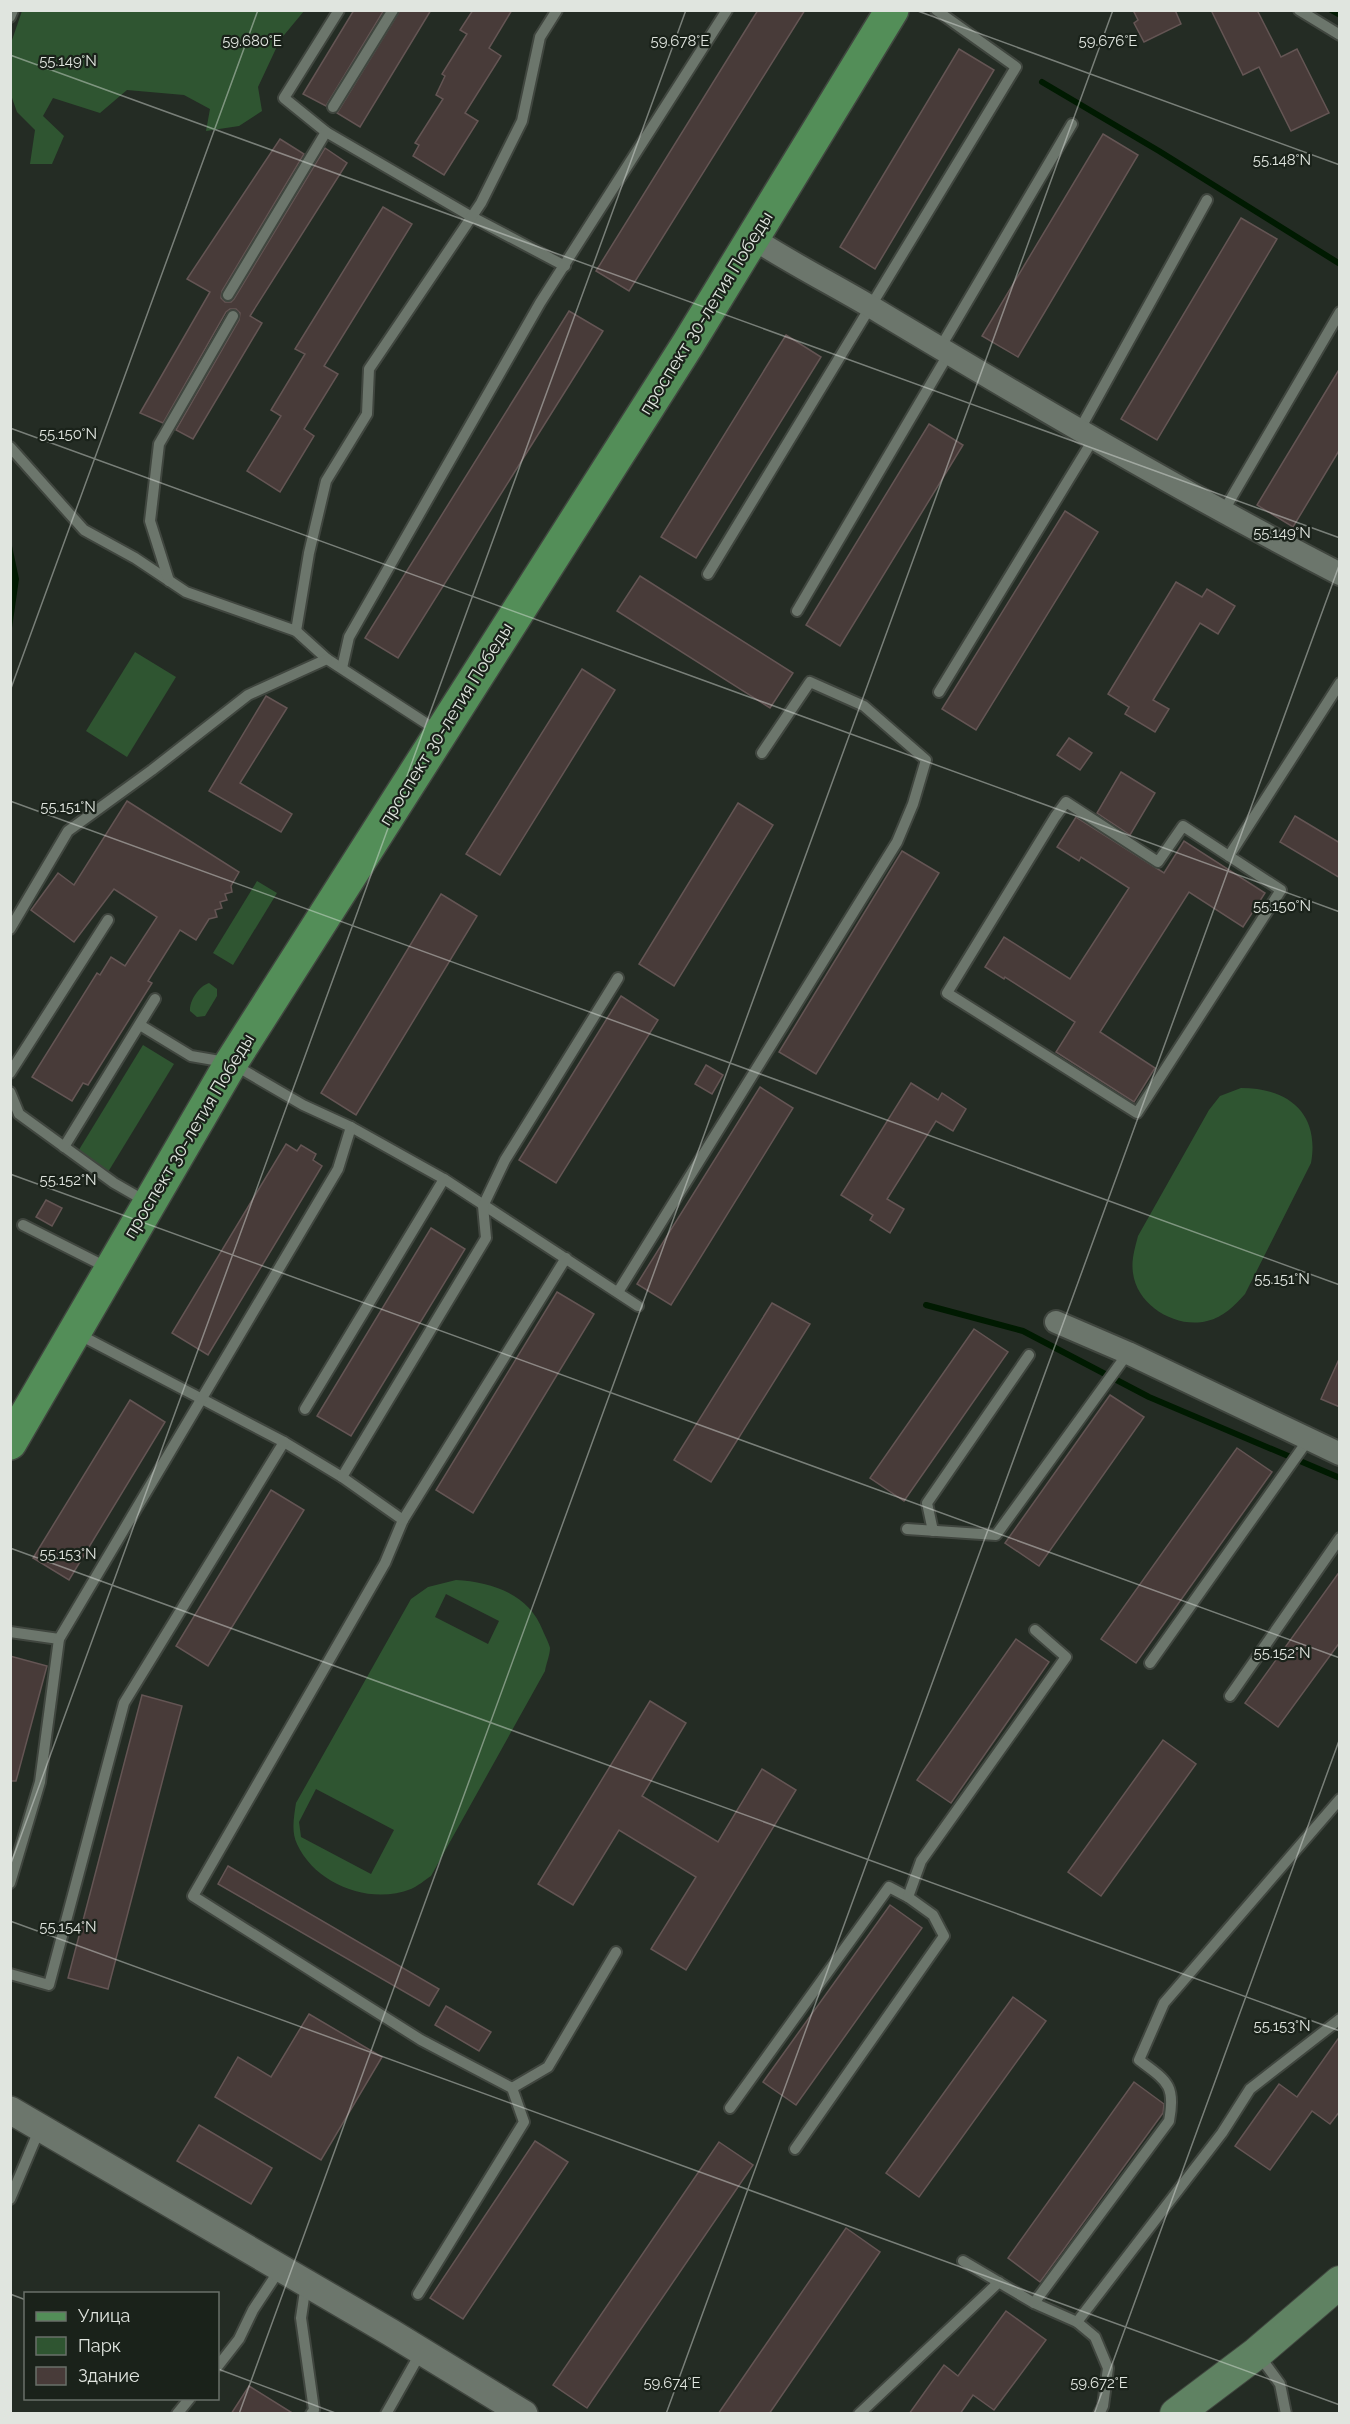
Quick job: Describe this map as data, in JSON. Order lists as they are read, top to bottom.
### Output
{
  "streets": {
    "main road": ["проспект 30-летия Победы"]
  },
  "legend": ["Улица", "Парк", "Здание"],
  "coordinates": [
    "59.678°E",
    "59.680°E",
    "59.676°E",
    "55.149°N",
    "55.148°N",
    "55.150°N",
    "55.151°N",
    "55.152°N",
    "55.153°N",
    "55.154°N",
    "59.674°E",
    "59.672°E"
  ]
}
